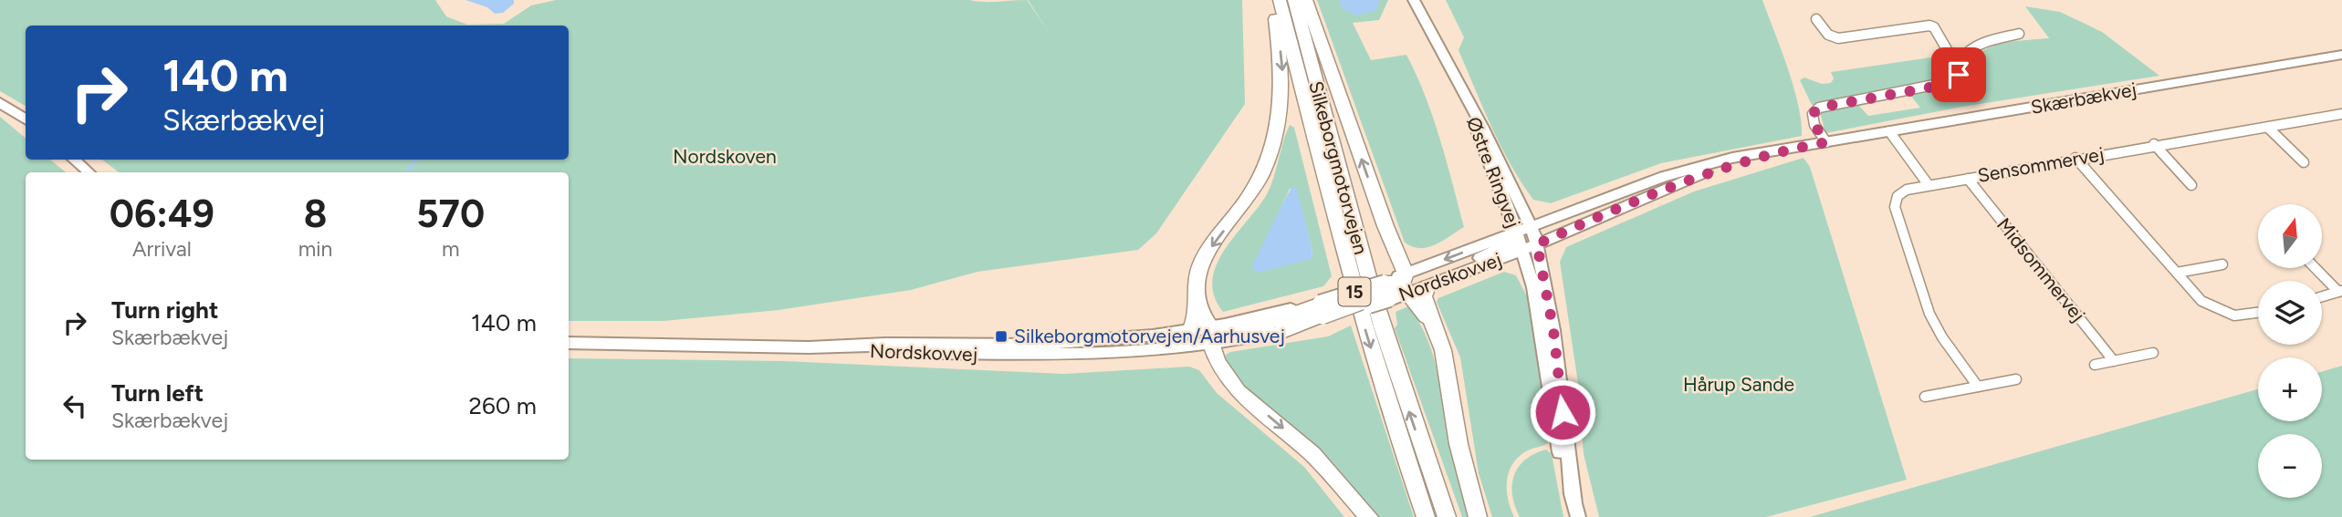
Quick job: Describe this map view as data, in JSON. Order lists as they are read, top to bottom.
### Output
{
  "streets": {
    "highway": ["Silkeborgmotorvejen", "15"],
    "street": [
      "Skærbækvej",
      "Sensommervej",
      "Østre Ringvej",
      "Midsommervej",
      "Nordskovvej"
    ]
  },
  "crossings": [
    ["Skærbækvej", "Østre Ringvej"],
    ["Skærbækvej", "Nordskovvej"],
    ["Sensommervej", "Midsommervej"],
    ["Østre Ringvej", "Nordskovvej"]
  ],
  "parks": ["Nordskoven", "Hårup Sande"],
  "places": {
    "transit": ["Silkeborgmotorvejen/Aarhusvej"]
  },
  "north": "top",
  "page": {
    "turn": ["140 m", "Skærbækvej"],
    "eta": [
      "06:49",
      "Arrival",
      "8",
      "min",
      "570",
      "m"
    ],
    "map_buttons": ["+", "−"],
    "list": [
      {
        "name": "Turn right",
        "note": "Skærbækvej",
        "value": "140 m"
      },
      {
        "name": "Turn left",
        "note": "Skærbækvej",
        "value": "260 m"
      }
    ]
  }
}
